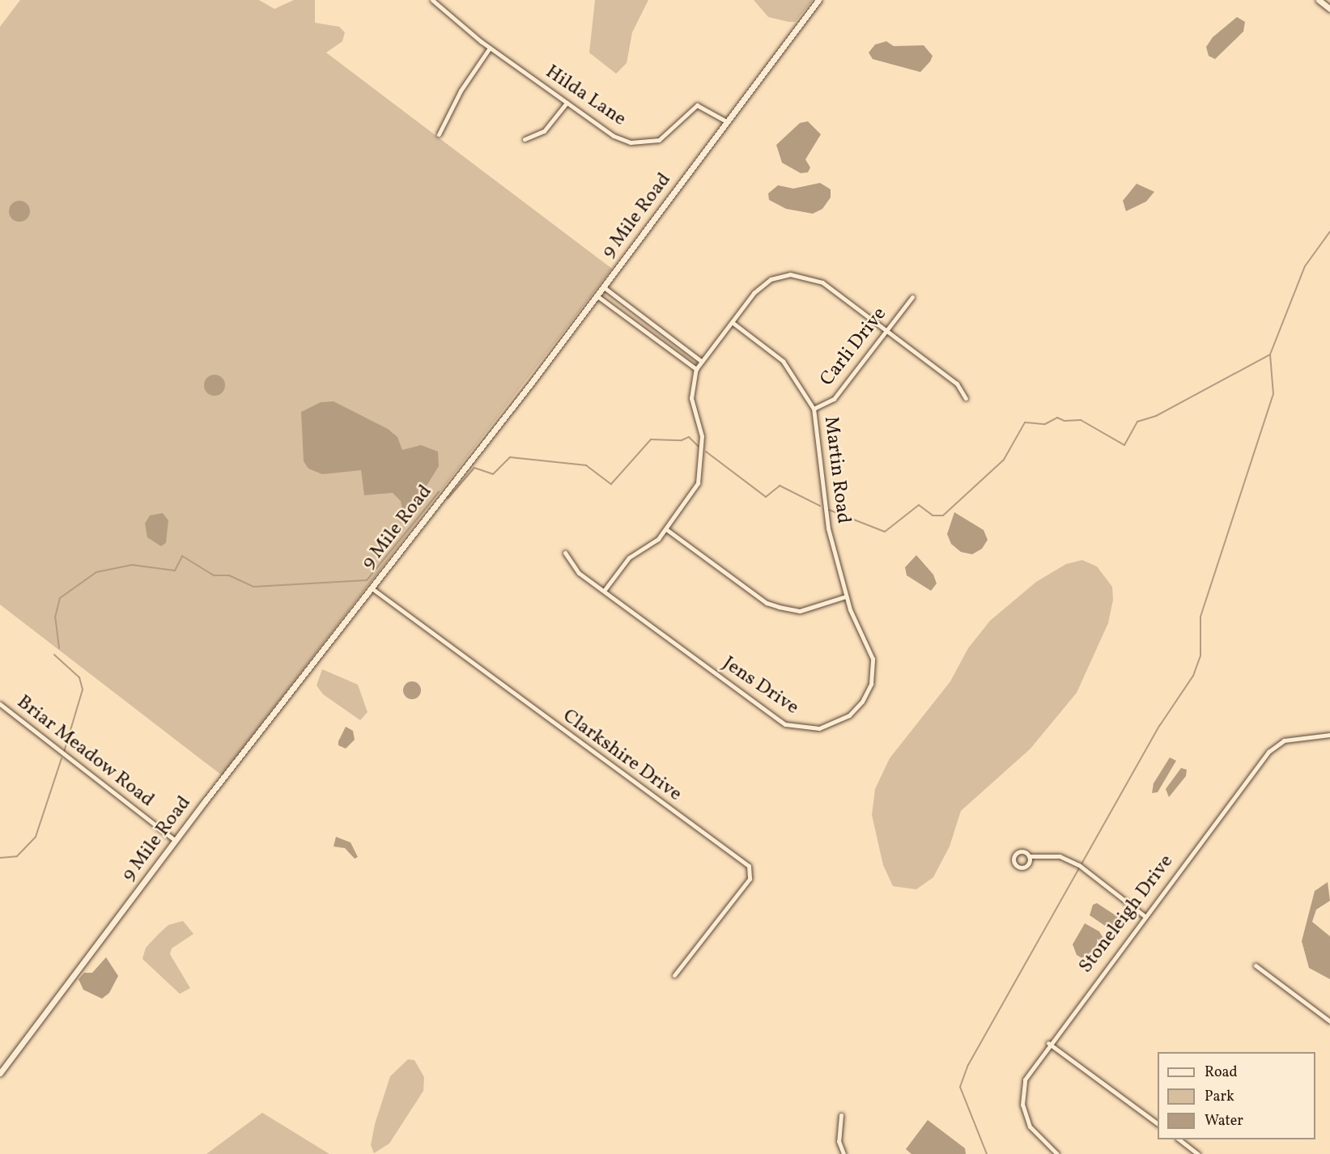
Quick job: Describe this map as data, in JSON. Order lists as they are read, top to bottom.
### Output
{
  "streets": {
    "street": [
      "Hilda Lane",
      "9 Mile Road",
      "Carli Drive",
      "Martin Road",
      "Jens Drive",
      "Briar Meadow Road",
      "Clarkshire Drive",
      "Stoneleigh Drive"
    ]
  },
  "crossings": [
    ["Hilda Lane", "9 Mile Road"],
    ["9 Mile Road", "Briar Meadow Road"],
    ["9 Mile Road", "Clarkshire Drive"],
    ["Carli Drive", "Martin Road"],
    ["Martin Road", "Jens Drive"]
  ],
  "legend": ["Road", "Park", "Water"]
}
